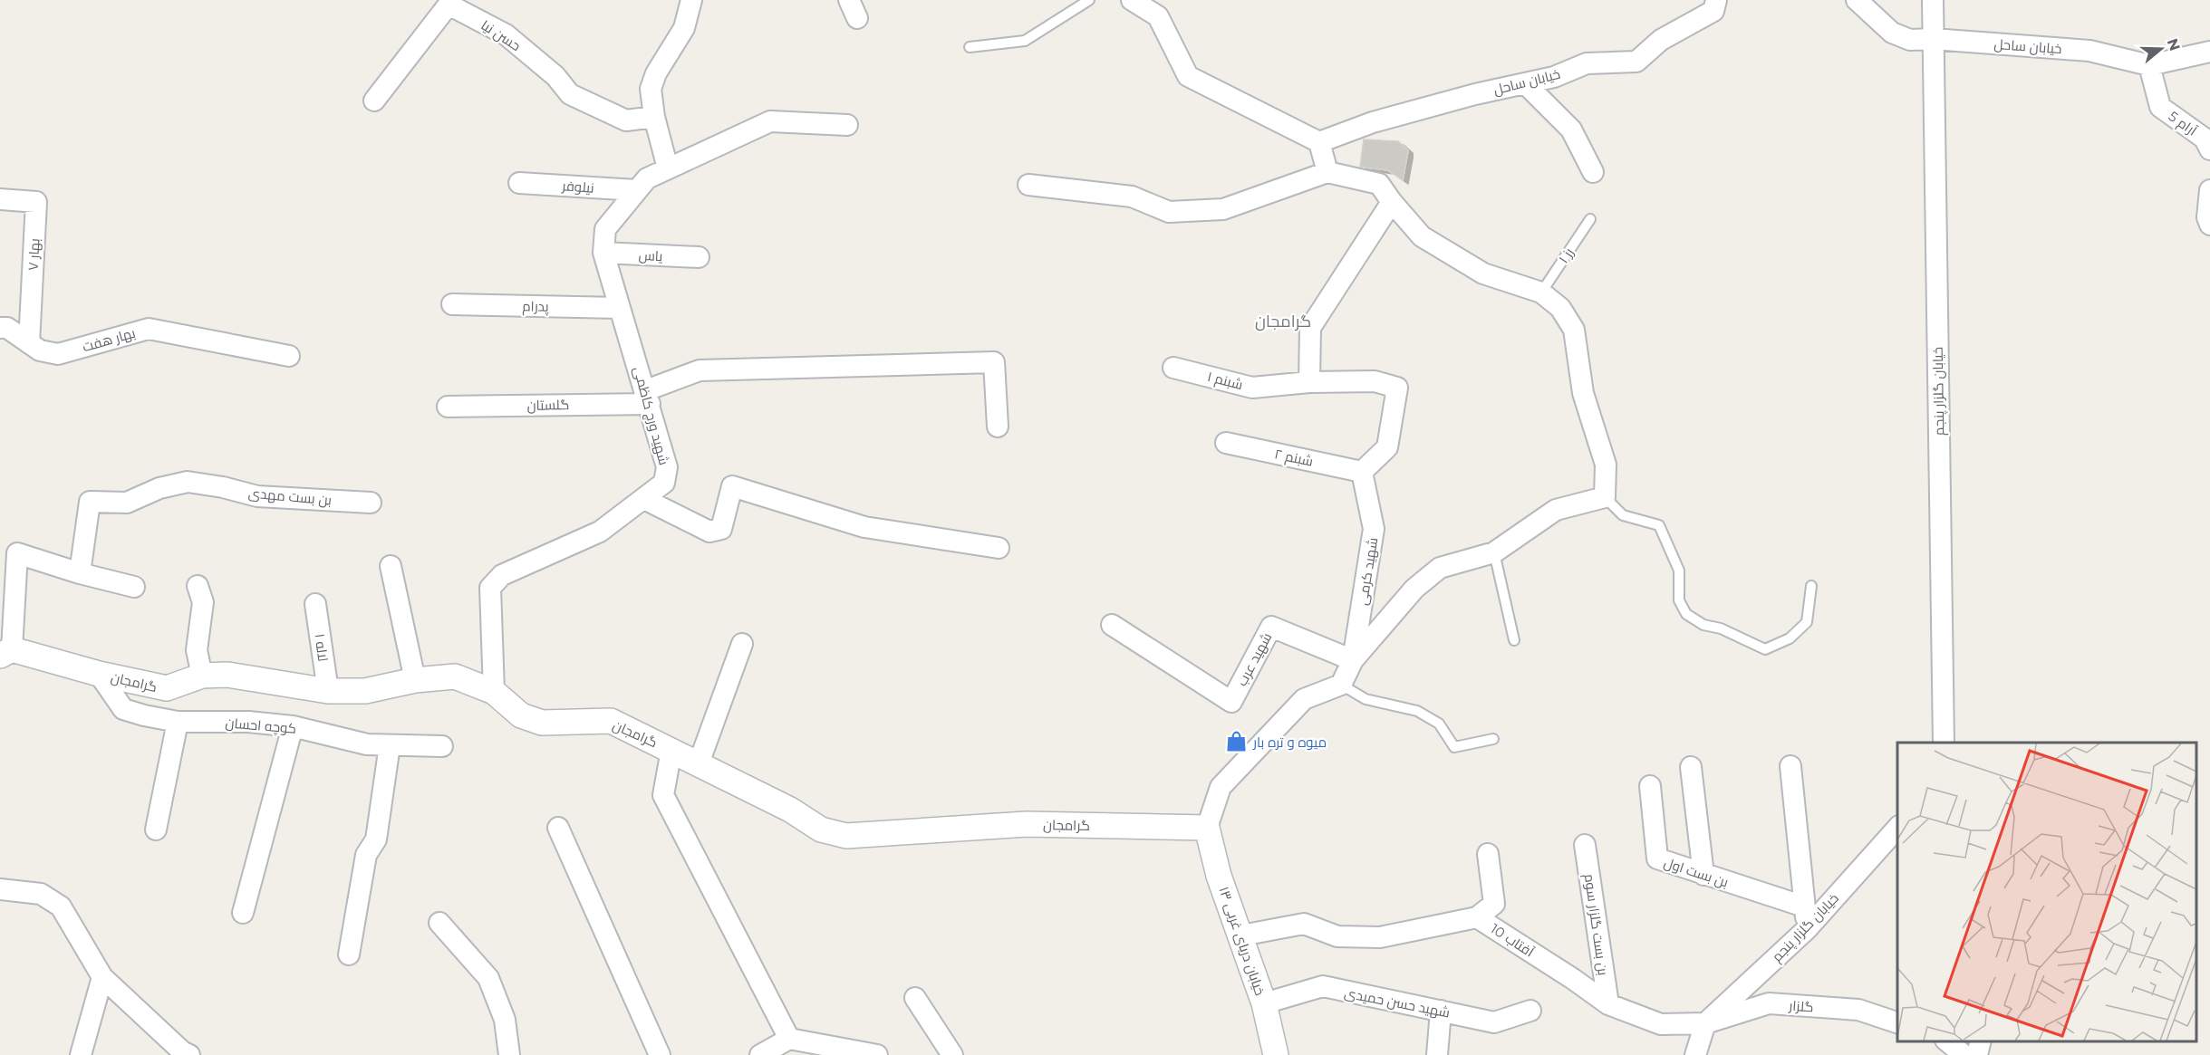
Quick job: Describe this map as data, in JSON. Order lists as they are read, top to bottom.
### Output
{
  "streets": {
    "street": [
      "حسن نیا",
      "خیابان ساحل",
      "آرام 5",
      "نیلوفر",
      "بهار ۷",
      "یاس",
      "پدرام",
      "بهار هفت",
      "شبنم ۱",
      "خیابان گلزار پنجم",
      "گلستان",
      "شهید ورچ کاظمی",
      "شبنم ۲",
      "بن بست مهدی",
      "شهید کرمی",
      "لاله ۱",
      "شهید عرب",
      "گرامجان",
      "کوچه احسان",
      "بن بست اول",
      "بن بست گلزار سوم",
      "آفتاب 10",
      "خیابان دریای غربی ۱۳",
      "شهید حسن حمیدی",
      "گلزار"
    ],
    "lane": ["رز ۱"]
  },
  "crossings": [
    ["خیابان ساحل", "آرام 5"],
    ["خیابان ساحل", "خیابان گلزار پنجم"],
    ["نیلوفر", "شهید ورچ کاظمی"],
    ["بهار ۷", "بهار هفت"],
    ["یاس", "شهید ورچ کاظمی"],
    ["پدرام", "شهید ورچ کاظمی"],
    ["خیابان گلزار پنجم", "آفتاب 10"],
    ["خیابان گلزار پنجم", "گلزار"],
    ["گلستان", "شهید ورچ کاظمی"],
    ["شهید ورچ کاظمی", "گرامجان"],
    ["شبنم ۲", "شهید کرمی"],
    ["شهید کرمی", "شهید عرب"],
    ["لاله ۱", "گرامجان"],
    ["گرامجان", "کوچه احسان"],
    ["گرامجان", "خیابان دریای غربی ۱۳"],
    ["بن بست گلزار سوم", "آفتاب 10"],
    ["آفتاب 10", "خیابان دریای غربی ۱۳"],
    ["آفتاب 10", "گلزار"],
    ["خیابان دریای غربی ۱۳", "شهید حسن حمیدی"]
  ],
  "districts": ["گرامجان"],
  "places": {
    "shop": ["میوه و تره بار"]
  },
  "north": "right"
}
